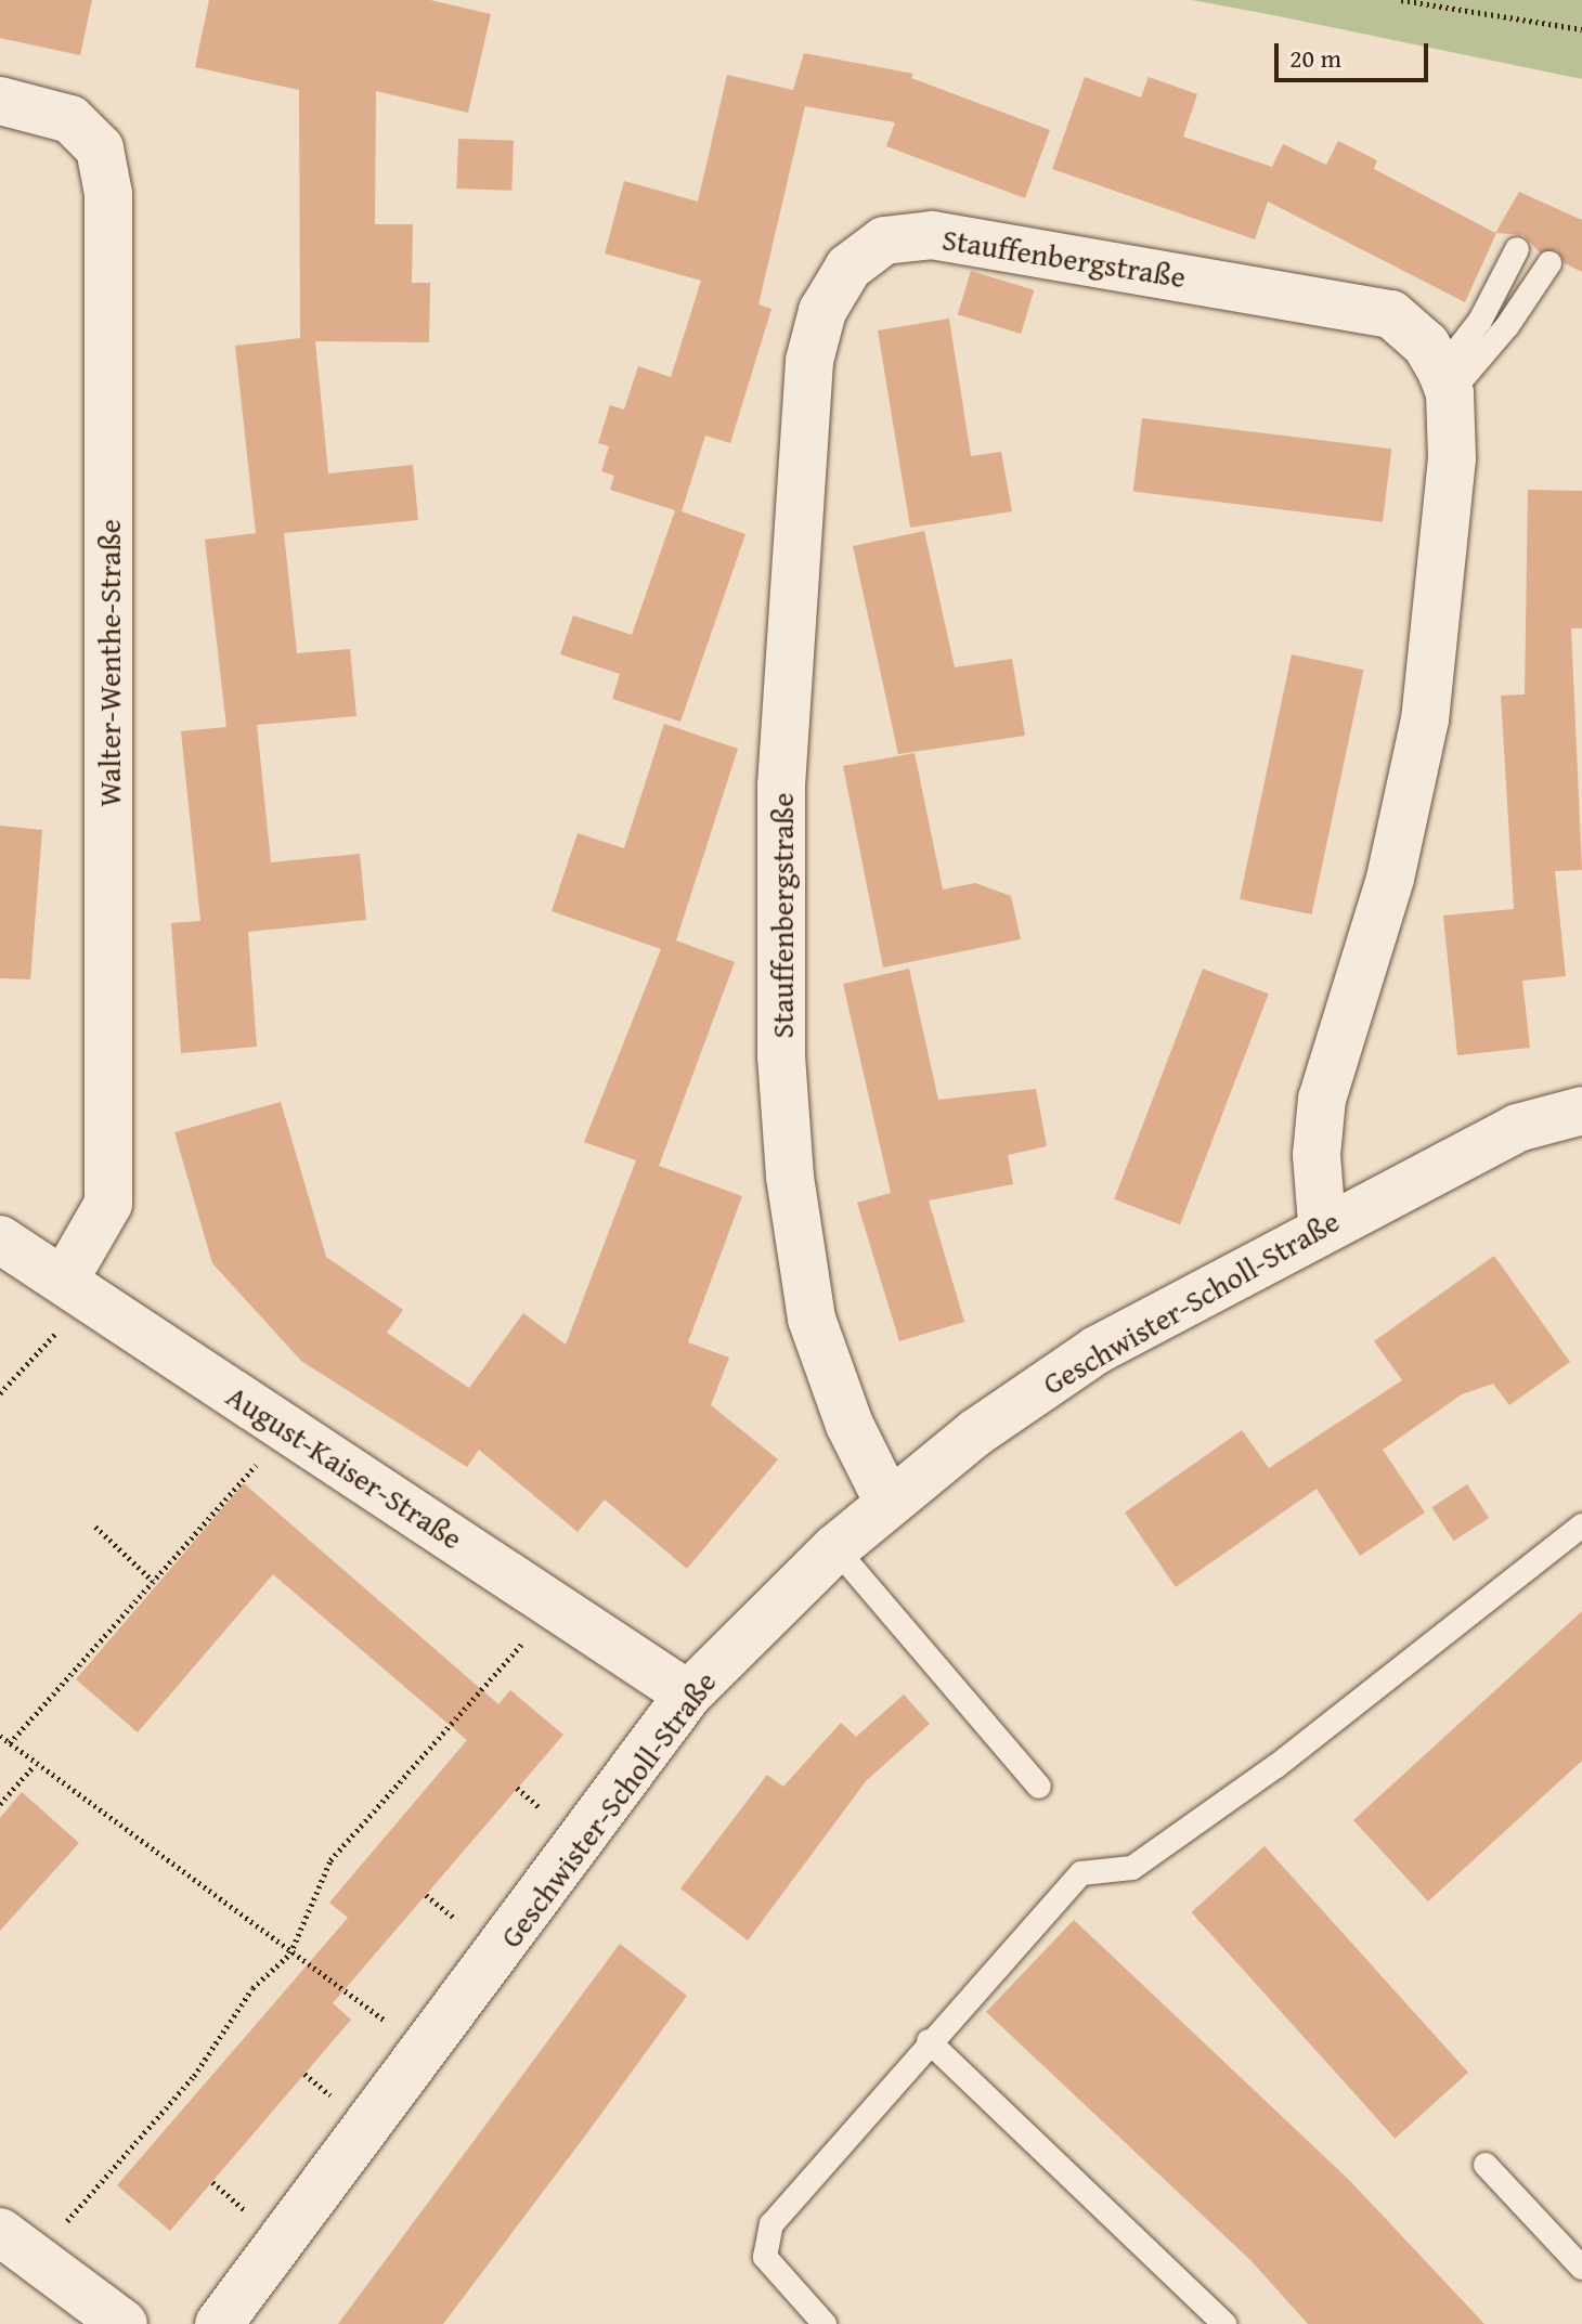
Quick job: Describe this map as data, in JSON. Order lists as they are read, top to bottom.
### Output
{
  "streets": {
    "street": [
      "Stauffenbergstraße",
      "Walter-Wenthe-Straße",
      "Geschwister-Scholl-Straße",
      "August-Kaiser-Straße"
    ]
  },
  "crossings": [
    ["Stauffenbergstraße", "Geschwister-Scholl-Straße"],
    ["Walter-Wenthe-Straße", "August-Kaiser-Straße"],
    ["Geschwister-Scholl-Straße", "August-Kaiser-Straße"]
  ],
  "scale_bar": "20 m"
}
